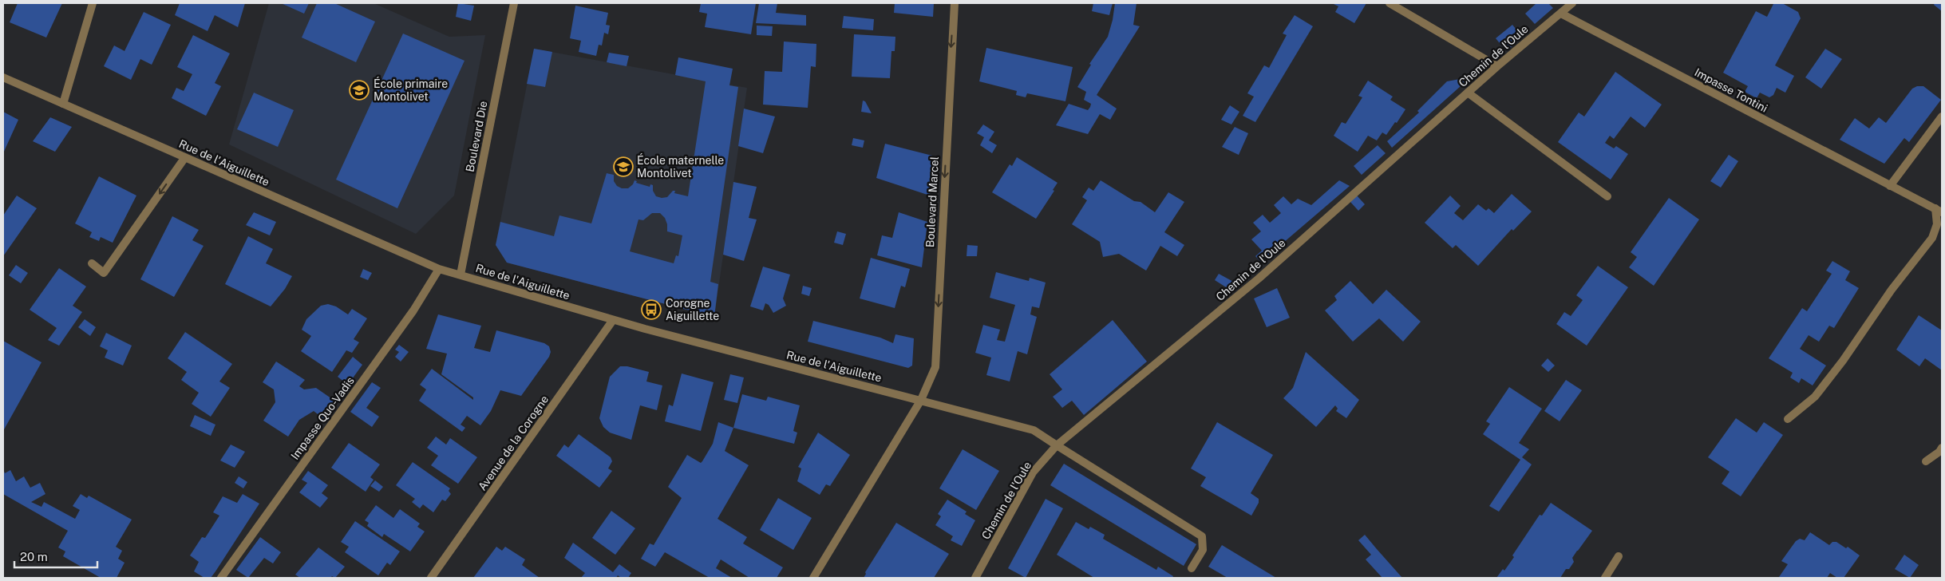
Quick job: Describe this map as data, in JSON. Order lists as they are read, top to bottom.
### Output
{
  "streets": {
    "street": [
      "Chemin de l'Oule",
      "Impasse Tontini",
      "Boulevard Die",
      "Rue de l'Aiguillette",
      "Boulevard Marcel",
      "Impasse Quo-Vadis",
      "Avenue de la Corogne"
    ]
  },
  "crossings": [
    ["Chemin de l'Oule", "Impasse Tontini"],
    ["Chemin de l'Oule", "Rue de l'Aiguillette"],
    ["Boulevard Die", "Rue de l'Aiguillette"],
    ["Rue de l'Aiguillette", "Boulevard Marcel"],
    ["Rue de l'Aiguillette", "Impasse Quo-Vadis"],
    ["Rue de l'Aiguillette", "Avenue de la Corogne"]
  ],
  "one_way": ["Boulevard Marcel"],
  "places": {
    "school or university": ["École primaire Montolivet", "École maternelle Montolivet"],
    "bus stop": ["Corogne Aiguillette"]
  },
  "scale_bar": "20 m"
}
